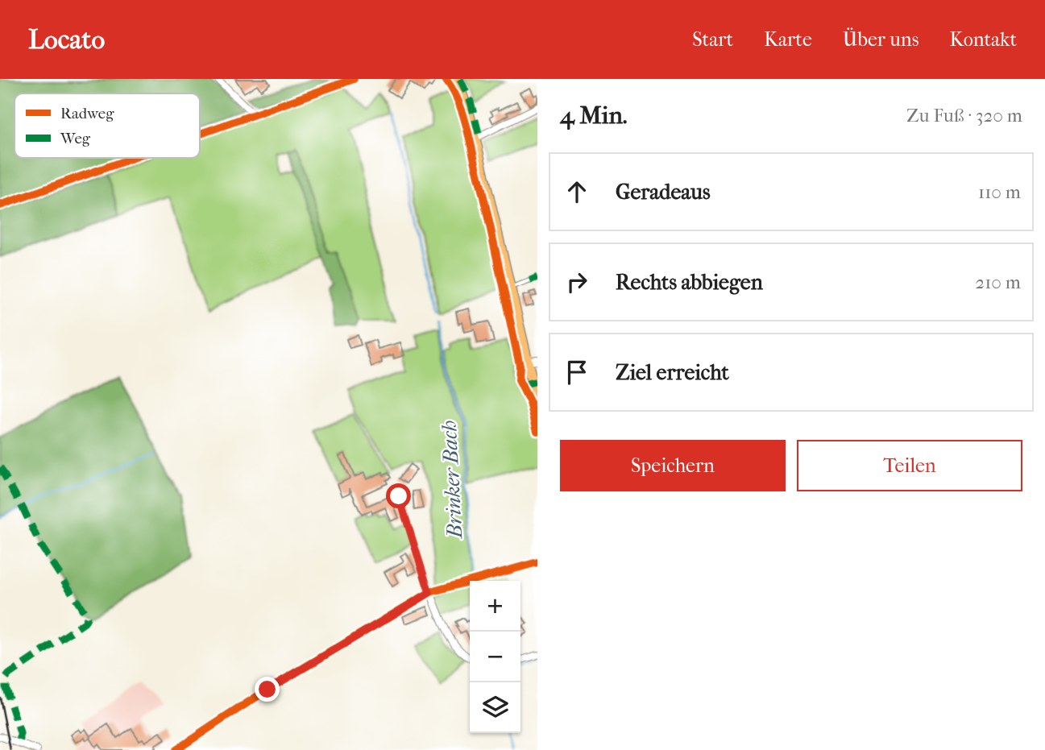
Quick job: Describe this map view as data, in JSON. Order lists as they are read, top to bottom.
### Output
{
  "water": ["Brinker Bach"],
  "legend": ["Radweg", "Weg"],
  "page": {
    "header": "Locato",
    "nav": [
      "Start",
      "Karte",
      "Über uns",
      "Kontakt"
    ],
    "heading": ["4 Min.", "Zu Fuß · 320 m"],
    "list": [
      ["Geradeaus", "110 m"],
      ["Rechts abbiegen", "210 m"],
      "Ziel erreicht"
    ],
    "buttons": ["Speichern", "Teilen"],
    "map_buttons": ["+", "−"]
  }
}
